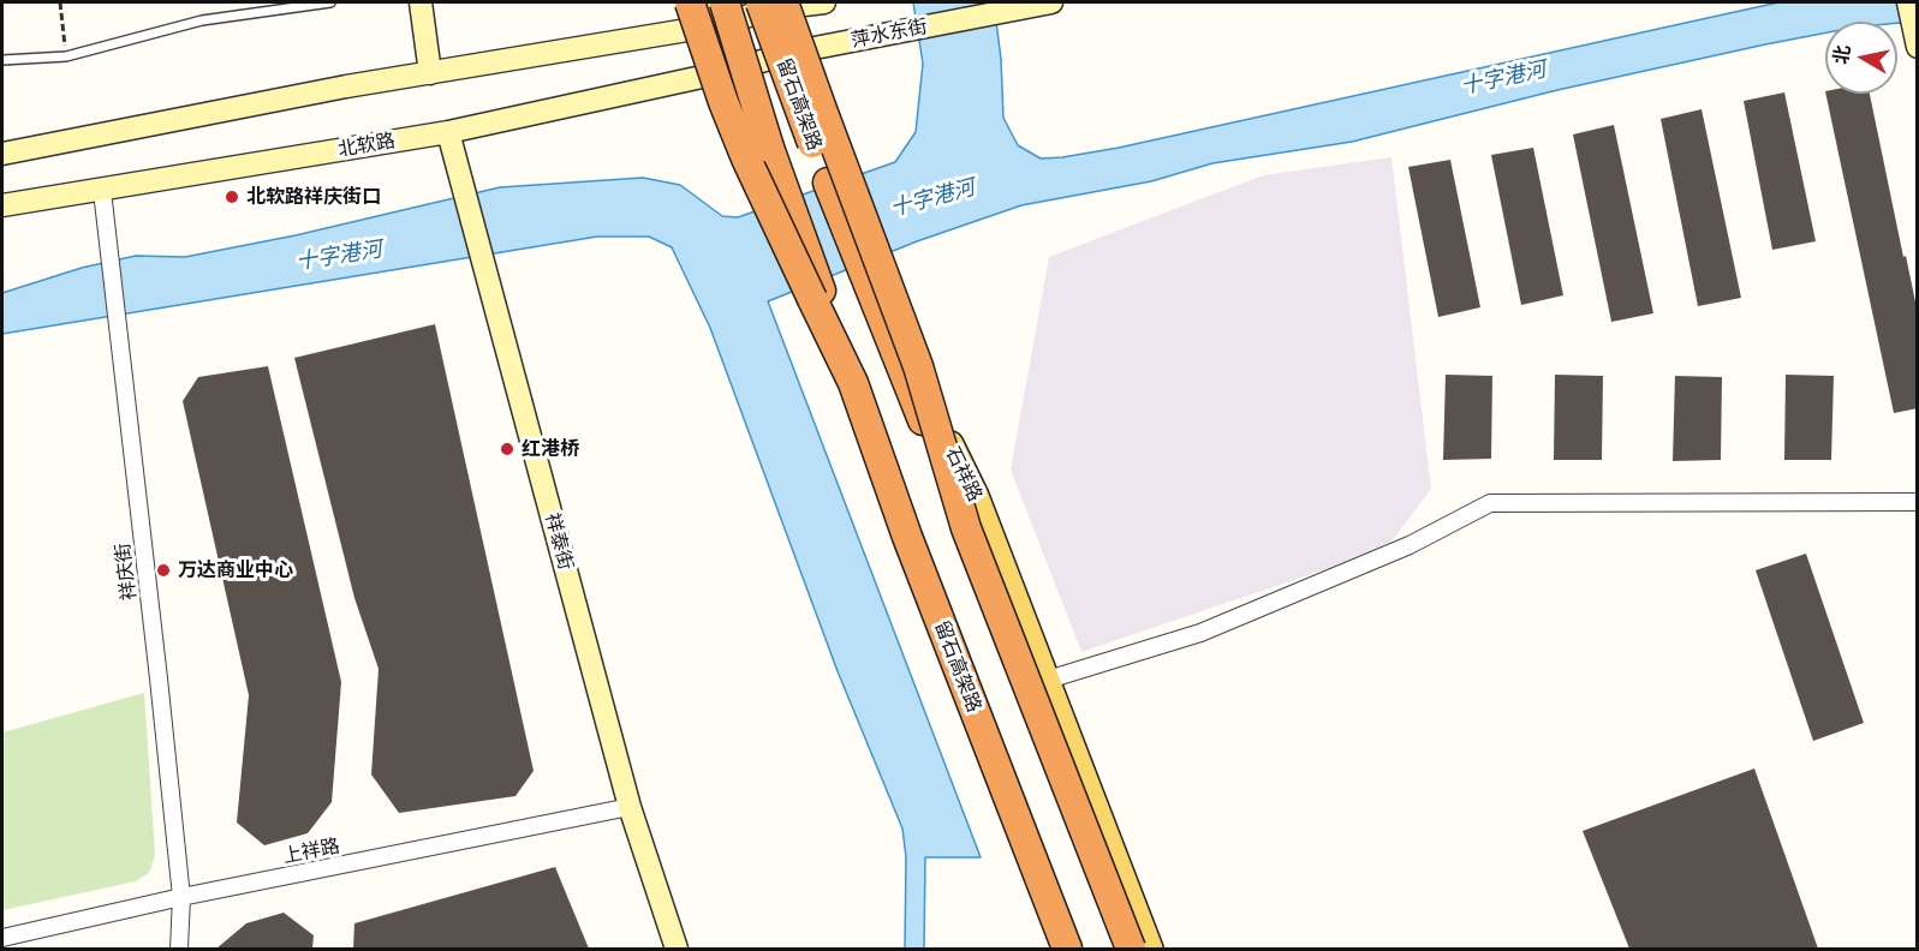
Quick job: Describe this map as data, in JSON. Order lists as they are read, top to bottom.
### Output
{
  "streets": {
    "highway": ["留石高架路"],
    "main road": ["石祥路"],
    "street": [
      "萍水东街",
      "北软路",
      "祥泰街",
      "祥庆街",
      "上祥路"
    ]
  },
  "crossings": [
    ["萍水东街", "北软路"],
    ["萍水东街", "石祥路"],
    ["留石高架路", "石祥路"],
    ["北软路", "祥泰街"],
    ["北软路", "祥庆街"],
    ["祥泰街", "上祥路"],
    ["祥庆街", "上祥路"]
  ],
  "water": ["十字港河"],
  "places": ["北软路祥庆街口", "红港桥", "万达商业中心"],
  "north": "left"
}
